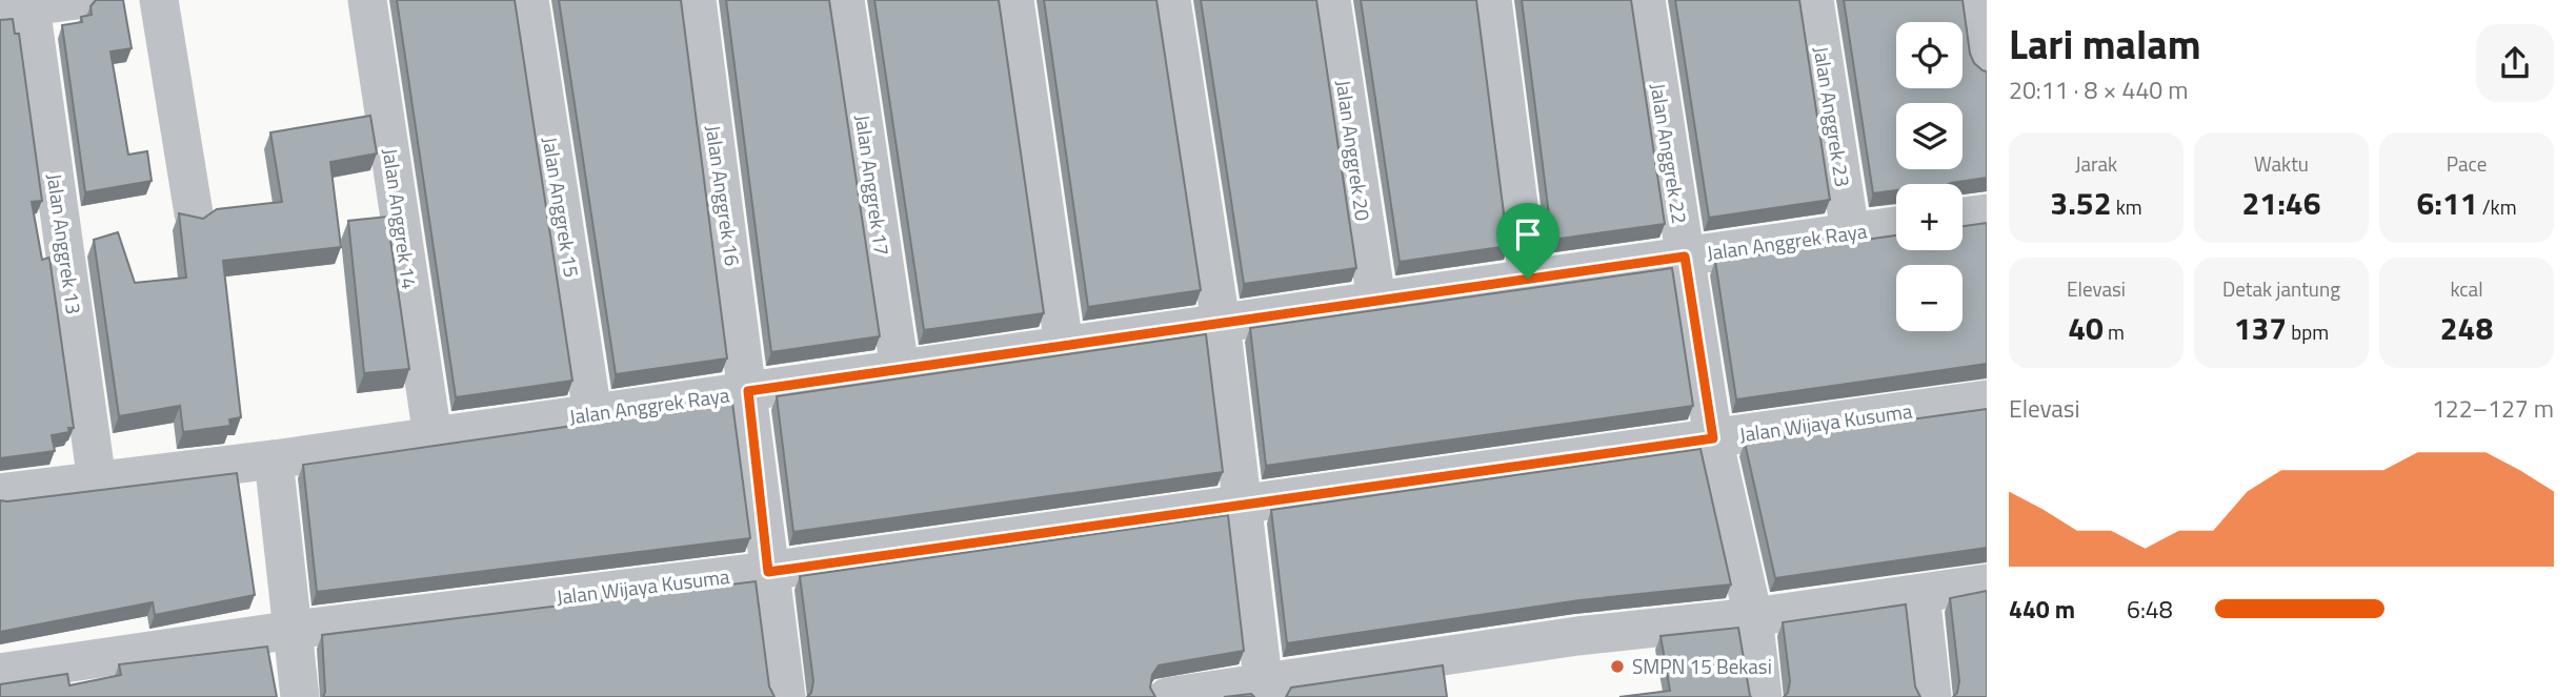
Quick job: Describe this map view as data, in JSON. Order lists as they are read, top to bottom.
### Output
{
  "streets": {
    "street": [
      "Jalan Anggrek 23",
      "Jalan Anggrek 20",
      "Jalan Anggrek 22",
      "Jalan Anggrek 17",
      "Jalan Anggrek 16",
      "Jalan Anggrek 15",
      "Jalan Anggrek 14",
      "Jalan Anggrek Raya",
      "Jalan Anggrek 13",
      "Jalan Wijaya Kusuma"
    ]
  },
  "crossings": [
    ["Jalan Anggrek 23", "Jalan Anggrek Raya"],
    ["Jalan Anggrek 20", "Jalan Anggrek Raya"],
    ["Jalan Anggrek 22", "Jalan Anggrek Raya"],
    ["Jalan Anggrek 22", "Jalan Wijaya Kusuma"],
    ["Jalan Anggrek 17", "Jalan Anggrek Raya"],
    ["Jalan Anggrek 16", "Jalan Anggrek Raya"],
    ["Jalan Anggrek 16", "Jalan Wijaya Kusuma"],
    ["Jalan Anggrek 15", "Jalan Anggrek Raya"],
    ["Jalan Anggrek 14", "Jalan Anggrek Raya"],
    ["Jalan Anggrek Raya", "Jalan Anggrek 13"]
  ],
  "places": ["SMPN 15 Bekasi"],
  "page": {
    "heading": ["Lari malam", "20:11 · 8 × 440 m"],
    "map_buttons": ["+", "−"],
    "stats": [
      ["Jarak", "3.52 km"],
      ["Waktu", "21:46"],
      ["Pace", "6:11 /km"],
      ["Elevasi", "40 m"],
      ["Detak jantung", "137 bpm"],
      ["kcal", "248"]
    ],
    "chart": ["Elevasi", "122–127 m"],
    "list": [
      {
        "name": "440 m",
        "note": "6:48"
      }
    ]
  }
}
